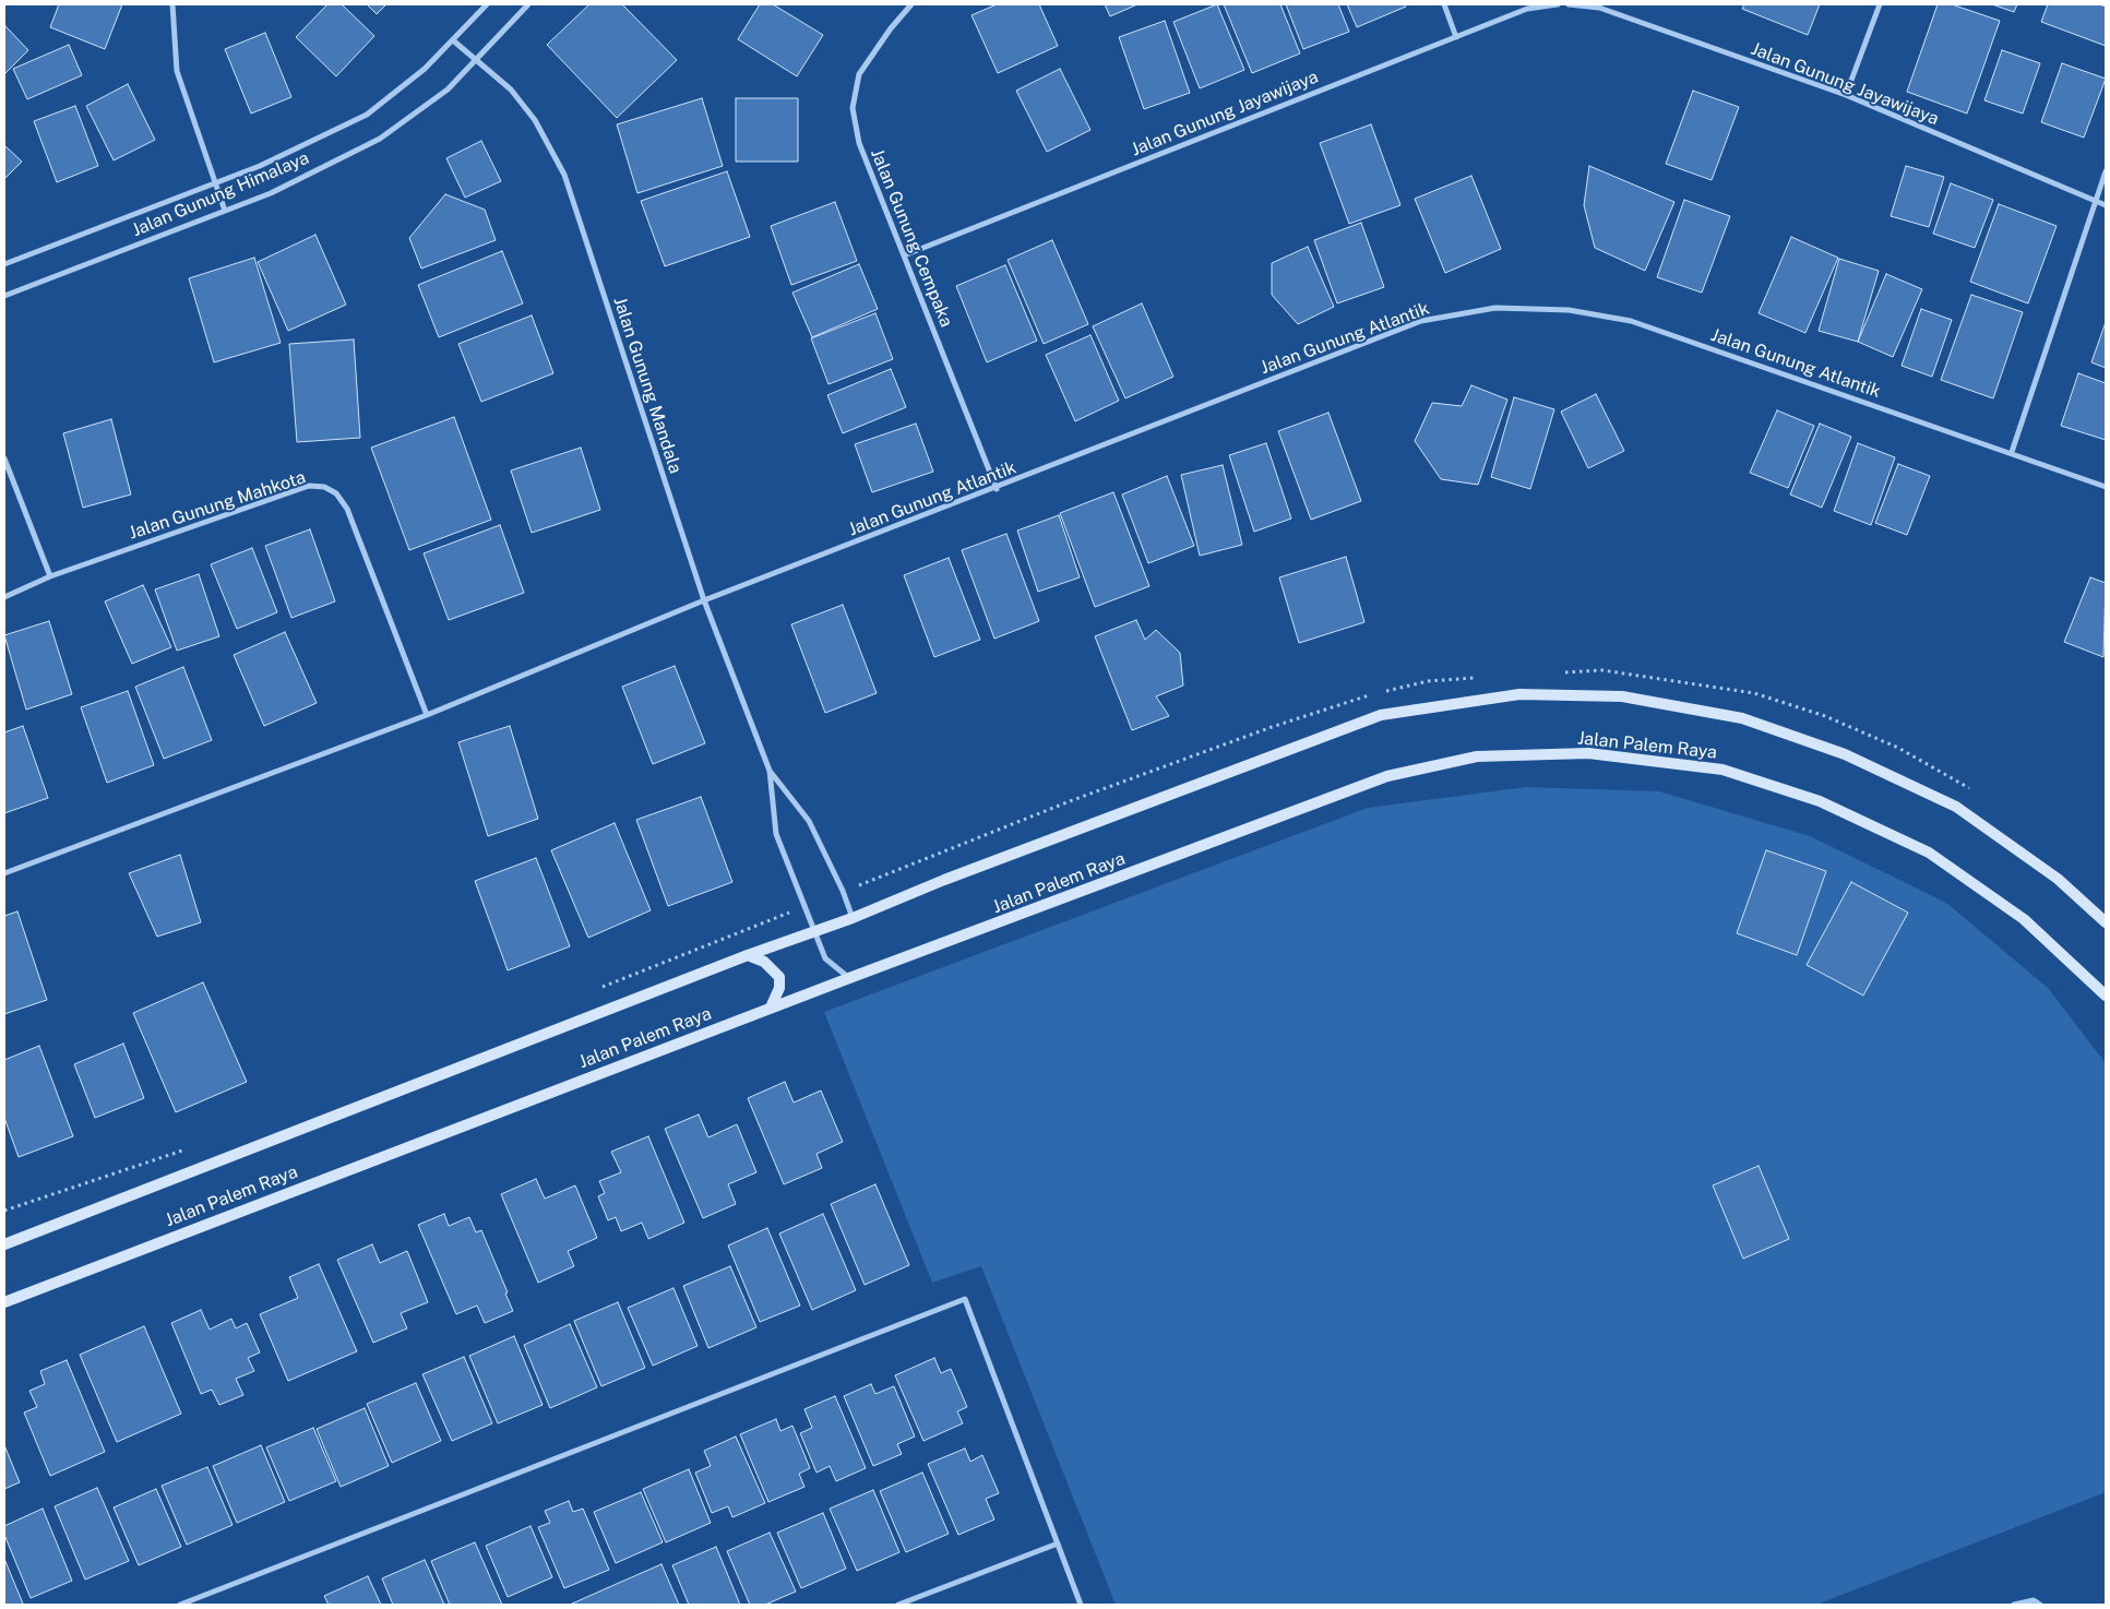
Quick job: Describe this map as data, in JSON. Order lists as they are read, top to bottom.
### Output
{
  "streets": {
    "street": [
      "Jalan Gunung Jayawijaya",
      "Jalan Gunung Himalaya",
      "Jalan Gunung Cempaka",
      "Jalan Gunung Atlantik",
      "Jalan Gunung Mandala",
      "Jalan Gunung Mahkota",
      "Jalan Palem Raya"
    ]
  },
  "crossings": [
    ["Jalan Gunung Jayawijaya", "Jalan Gunung Cempaka"],
    ["Jalan Gunung Himalaya", "Jalan Gunung Mandala"],
    ["Jalan Gunung Cempaka", "Jalan Gunung Atlantik"],
    ["Jalan Gunung Atlantik", "Jalan Gunung Mandala"],
    ["Jalan Gunung Mandala", "Jalan Palem Raya"]
  ]
}
